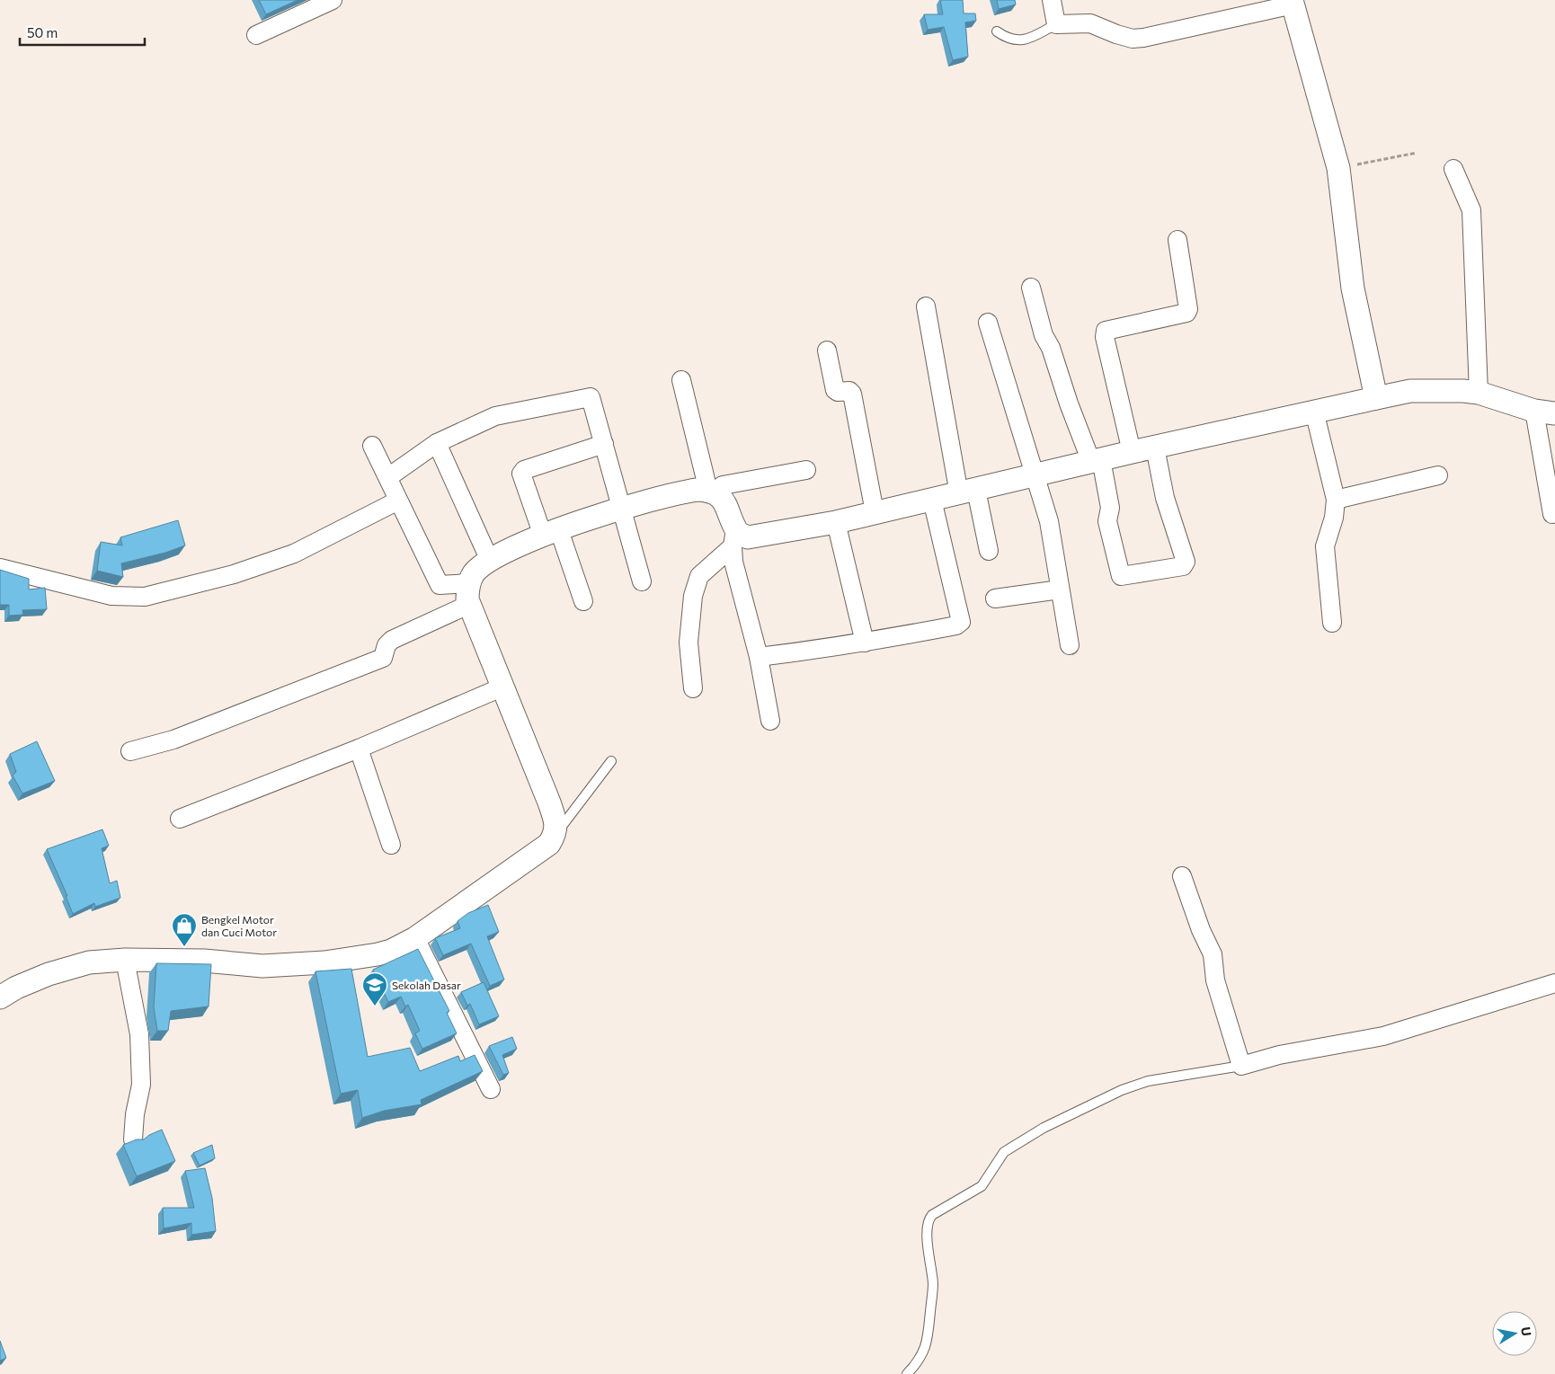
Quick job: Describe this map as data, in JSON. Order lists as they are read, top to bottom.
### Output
{
  "places": {
    "shop": ["Bengkel Motor dan Cuci Motor"],
    "school or university": ["Sekolah Dasar"]
  },
  "scale_bar": "50 m",
  "north": "right"
}
